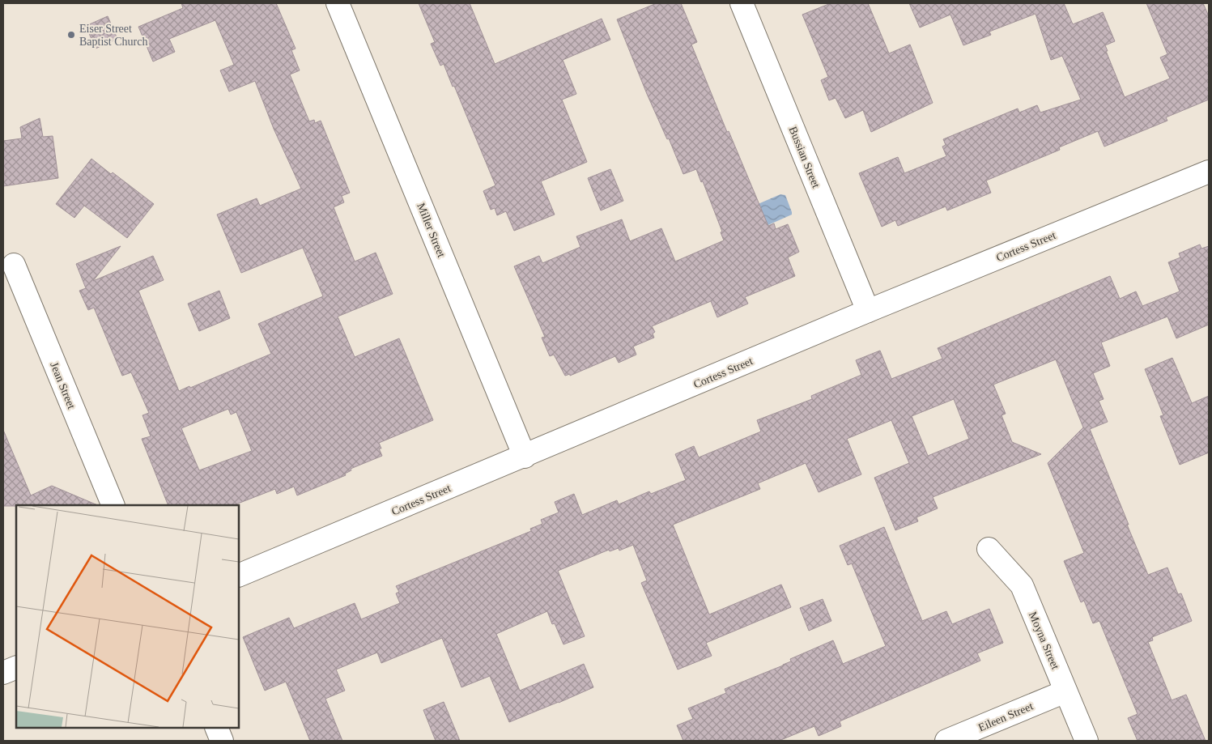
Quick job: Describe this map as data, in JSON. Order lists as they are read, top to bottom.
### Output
{
  "streets": {
    "street": [
      "Bussian Street",
      "Miller Street",
      "Cortess Street",
      "Jean Street",
      "Moyna Street",
      "Eileen Street"
    ]
  },
  "crossings": [
    ["Bussian Street", "Cortess Street"],
    ["Miller Street", "Cortess Street"],
    ["Moyna Street", "Eileen Street"]
  ],
  "places": ["Eiser Street Baptist Church"]
}
